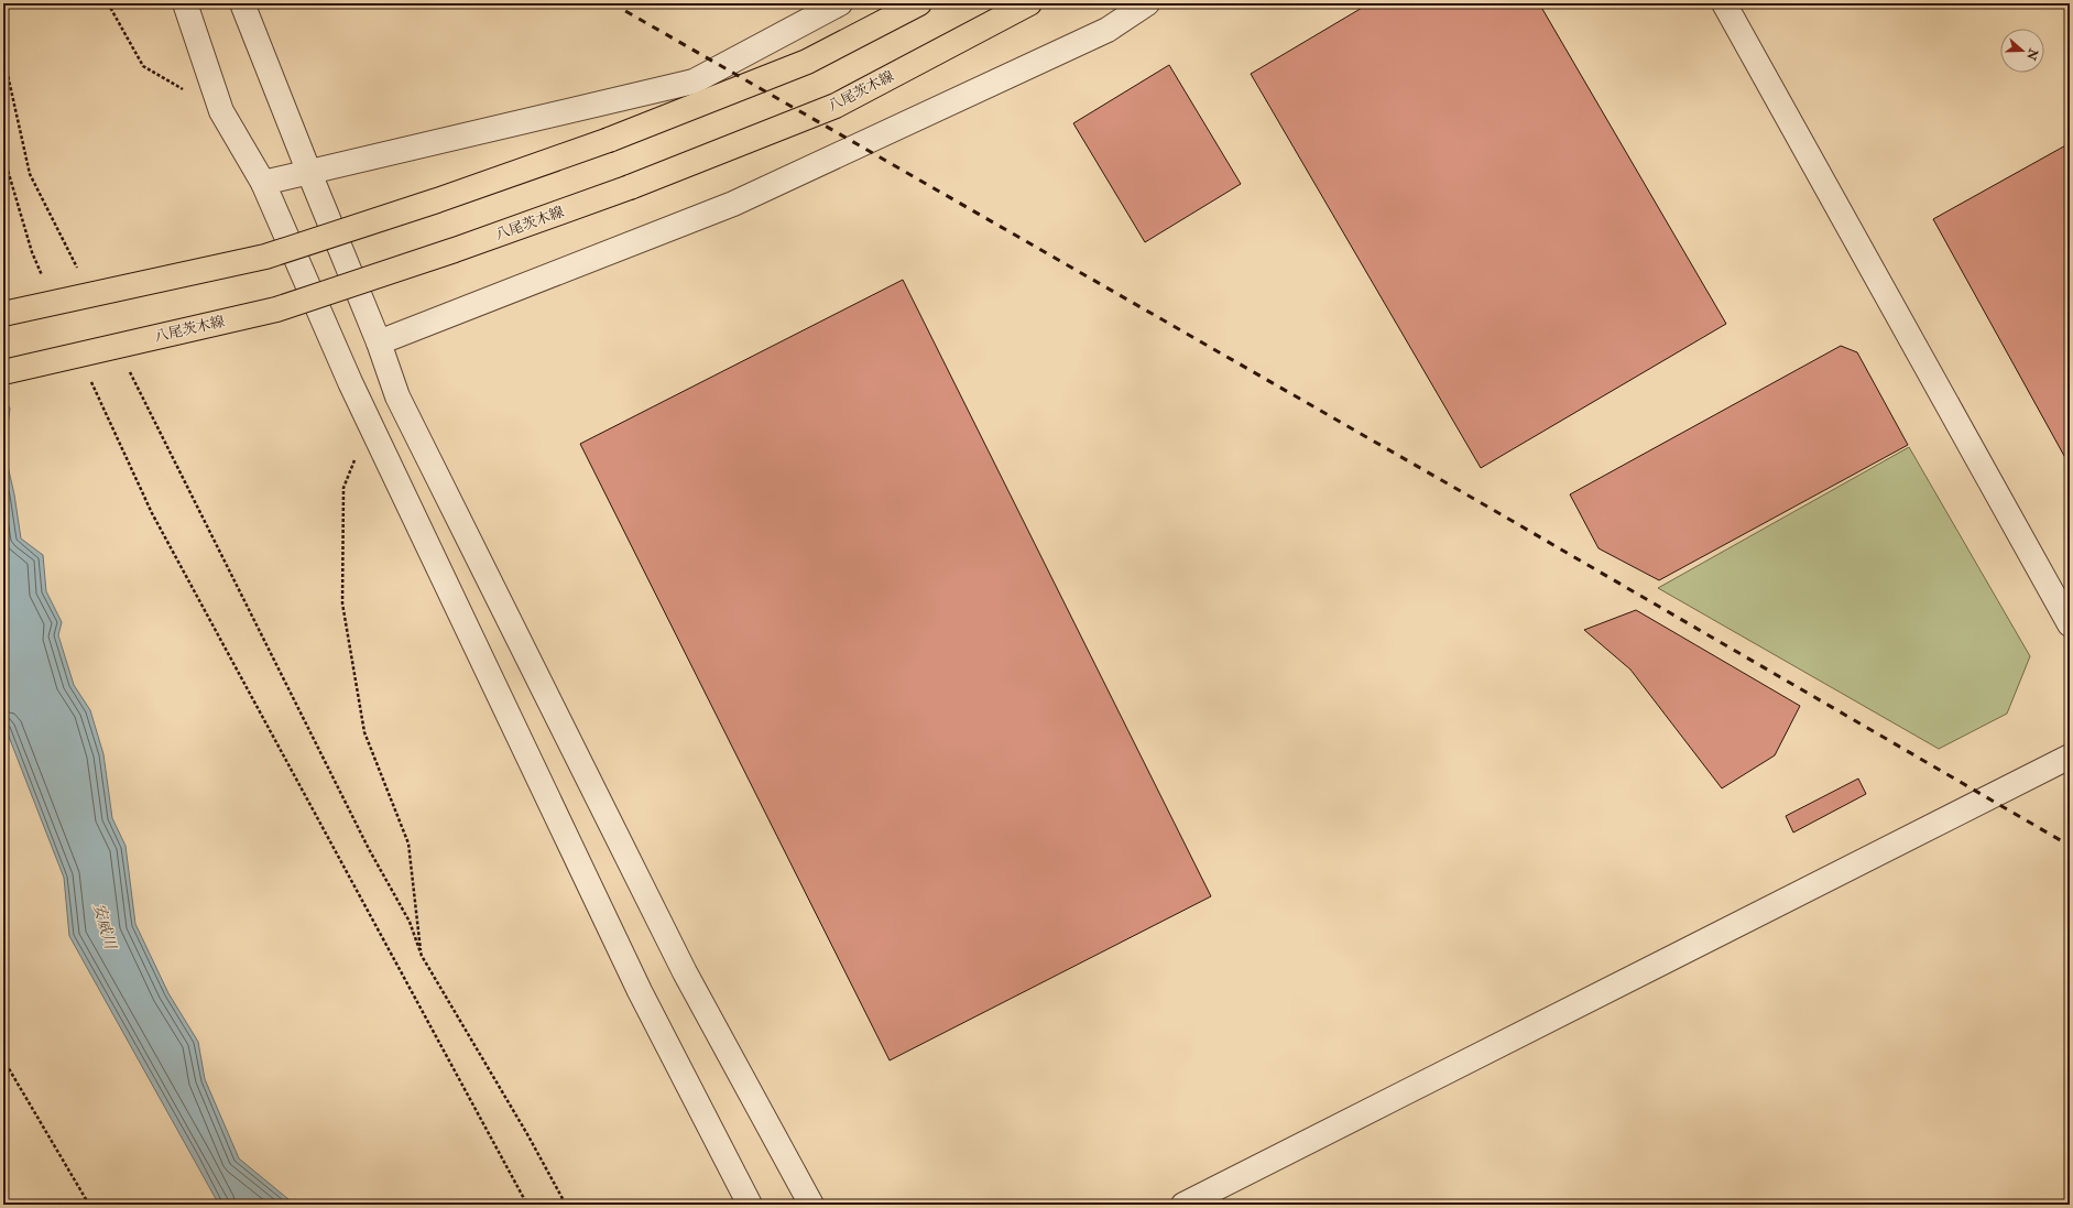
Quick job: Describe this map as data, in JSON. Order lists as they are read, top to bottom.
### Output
{
  "streets": {
    "main road": ["八尾茨木線"]
  },
  "water": ["安威川"],
  "north": "right"
}
